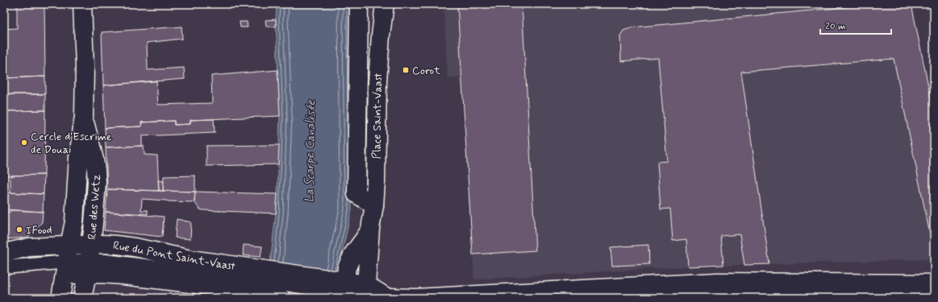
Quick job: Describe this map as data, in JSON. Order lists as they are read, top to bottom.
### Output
{
  "streets": {
    "street": ["Place Saint-Vaast", "Rue des Wetz", "Rue du Pont Saint-Vaast"]
  },
  "crossings": [
    ["Rue des Wetz", "Rue du Pont Saint-Vaast"]
  ],
  "water": ["La Scarpe Canalisée"],
  "places": {
    "transit": ["Corot"],
    "other": ["Cercle d'Escrime de Douai", "IFood"]
  },
  "scale_bar": "20 m"
}
